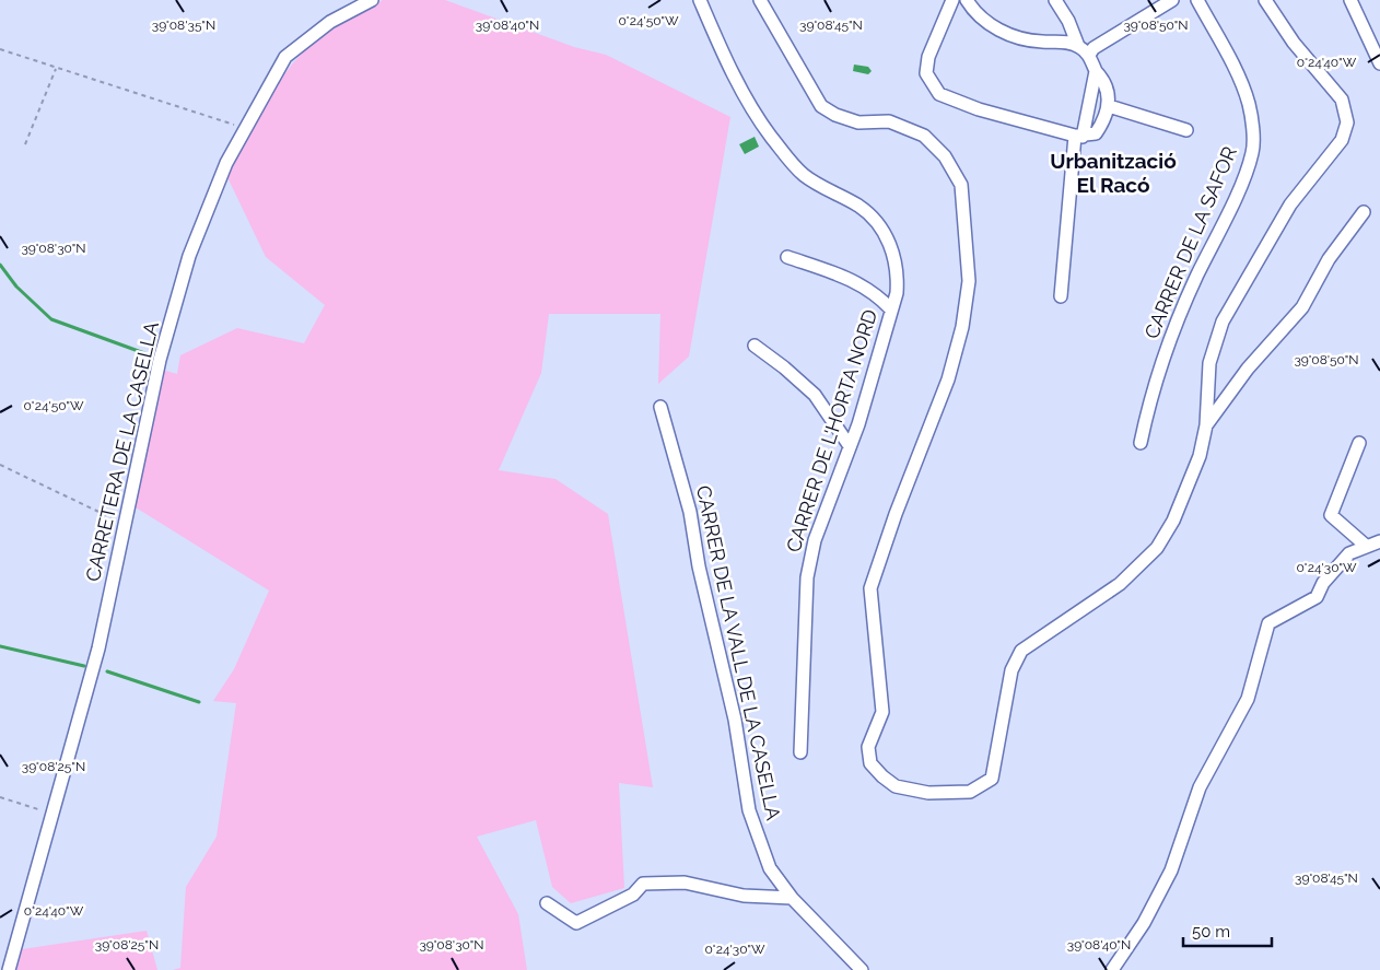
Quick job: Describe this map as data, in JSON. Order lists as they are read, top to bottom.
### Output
{
  "streets": {
    "street": [
      "CARRER DE LA SAFOR",
      "CARRER DE L'HORTA NORD",
      "CARRETERA DE LA CASELLA",
      "CARRER DE LA VALL DE LA CASELLA"
    ]
  },
  "districts": ["Urbanització El Racó"],
  "scale_bar": "50 m",
  "coordinates": [
    "0°24'50\"W",
    "39°08'35\"N",
    "39°08'40\"N",
    "39°08'45\"N",
    "39°08'50\"N",
    "0°24'40\"W",
    "39°08'30\"N",
    "0°24'30\"W",
    "39°08'25\"N"
  ]
}
